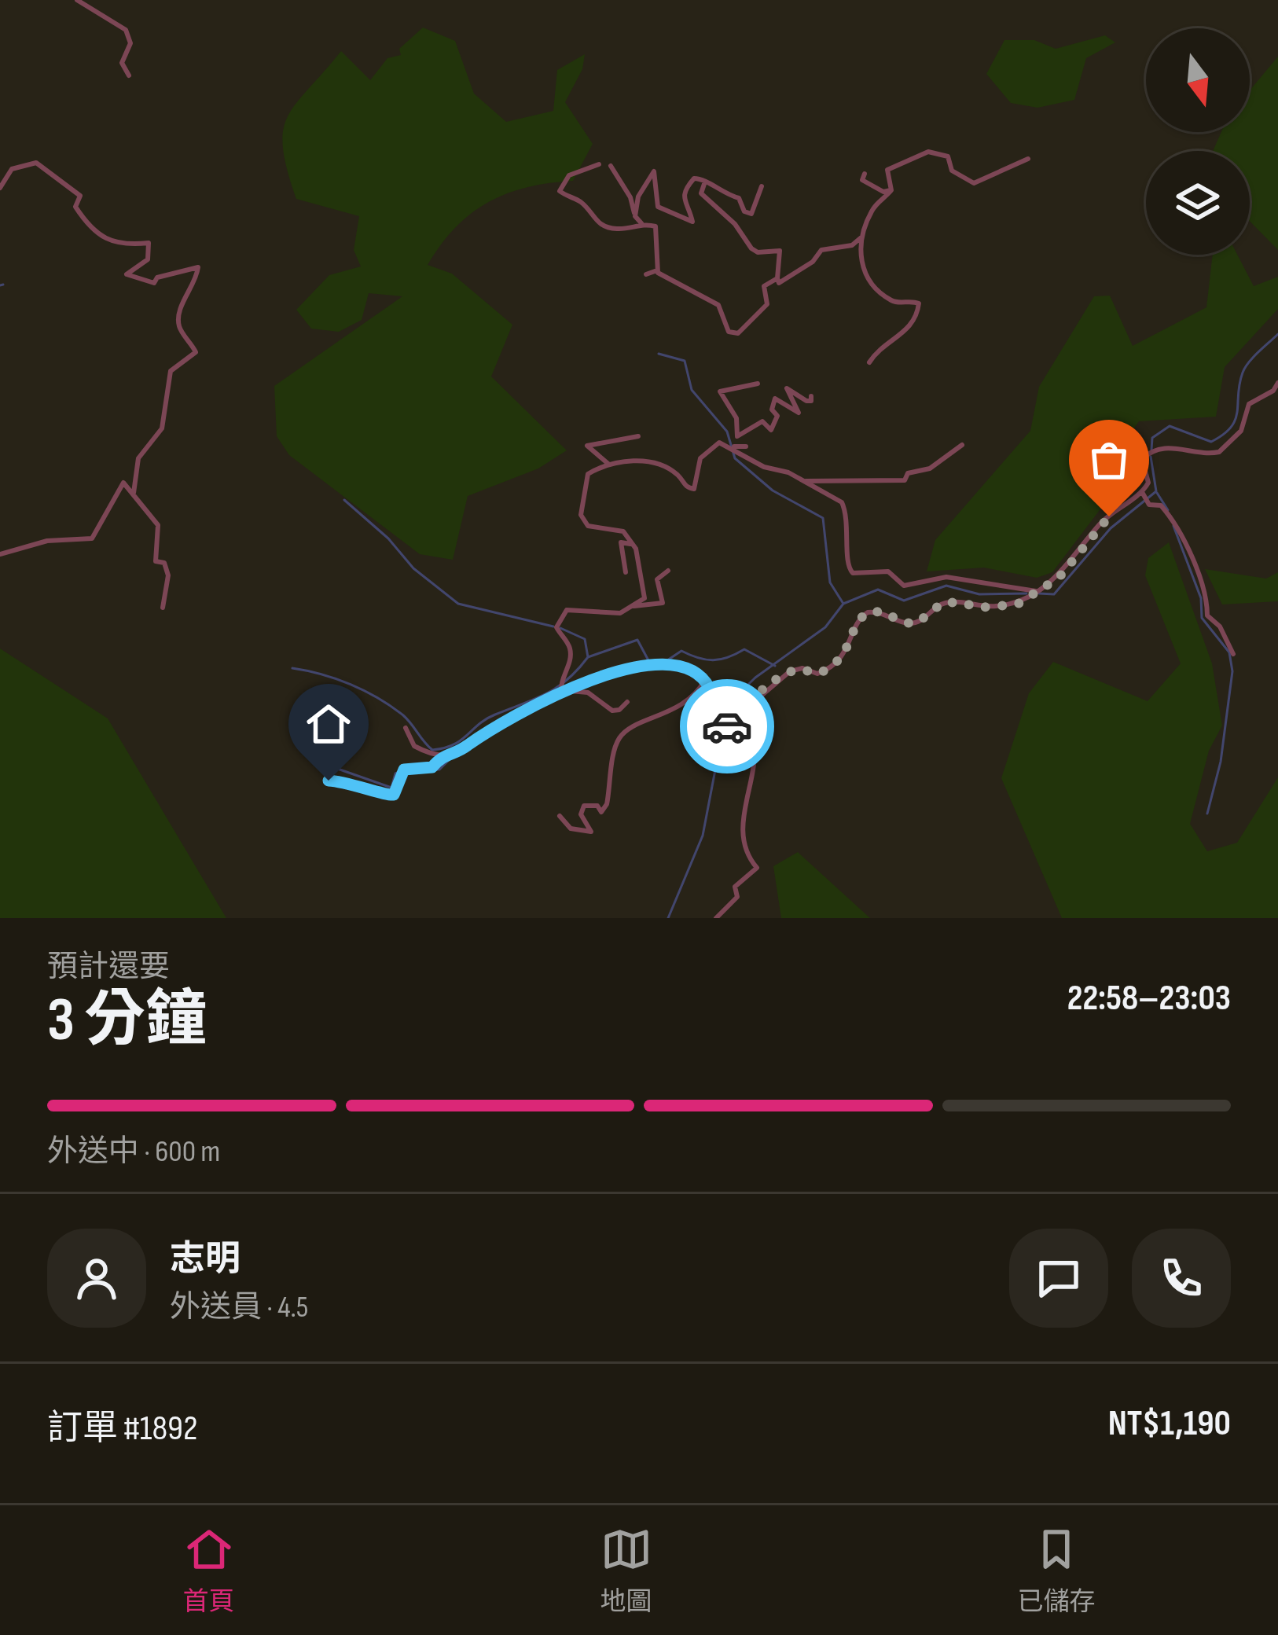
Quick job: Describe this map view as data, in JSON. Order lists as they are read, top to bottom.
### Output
{
  "north": "bottom",
  "page": {
    "heading": ["3 分鐘", "預計還要", "22:58–23:03"],
    "panel": [
      "志明",
      "外送員 · 4.5",
      "訂單 #1892",
      "NT$1,190"
    ],
    "bar": "外送中 · 600 m",
    "tabs": ["首頁", "地圖", "已儲存"]
  }
}
